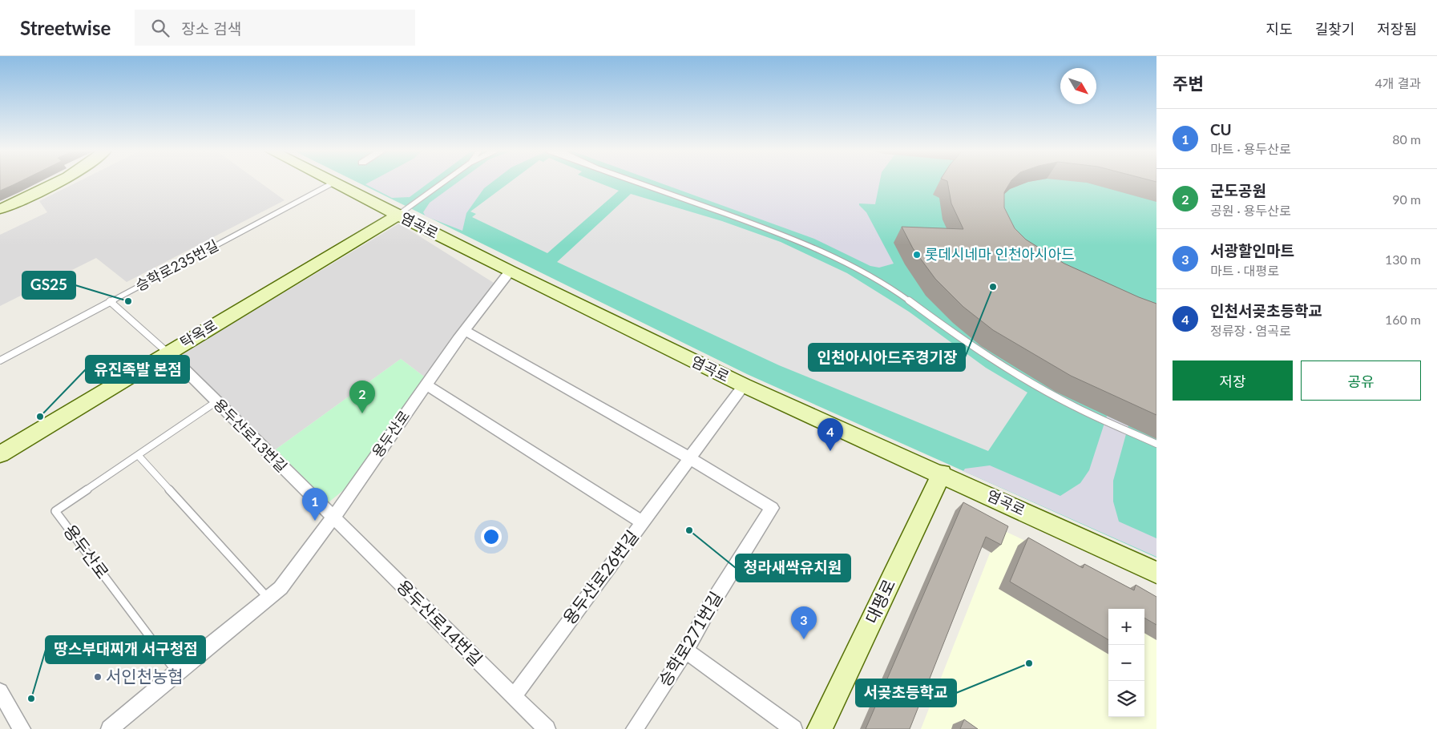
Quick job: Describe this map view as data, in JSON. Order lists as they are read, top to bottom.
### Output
{
  "streets": {
    "main road": ["염곡로", "탁옥로", "대평로"],
    "street": [
      "용두산로",
      "용두산로13번길",
      "용두산로26번길",
      "용두산로14번길",
      "승학로271번길"
    ],
    "lane": ["승학로235번길"]
  },
  "crossings": [
    ["염곡로", "승학로235번길"],
    ["염곡로", "탁옥로"],
    ["염곡로", "용두산로"],
    ["염곡로", "용두산로26번길"],
    ["염곡로", "대평로"],
    ["탁옥로", "용두산로13번길"],
    ["용두산로", "용두산로13번길"],
    ["용두산로", "용두산로14번길"],
    ["용두산로13번길", "용두산로14번길"],
    ["용두산로26번길", "용두산로14번길"],
    ["용두산로26번길", "승학로271번길"]
  ],
  "places": [
    "롯데시네마 인천아시아드",
    "인천아시아드주경기장",
    "GS25",
    "유진족발 본점",
    "청라새싹유치원",
    "서곶초등학교",
    "서인천농협",
    "땅스부대찌개 서구청점"
  ],
  "north": "bottom right",
  "page": {
    "header": "Streetwise",
    "search": "장소 검색",
    "nav": ["지도", "길찾기", "저장됨"],
    "heading": ["주변", "4개 결과"],
    "list": [
      {
        "mark": "1",
        "name": "CU",
        "note": "마트 · 용두산로",
        "value": "80 m"
      },
      {
        "mark": "2",
        "name": "군도공원",
        "note": "공원 · 용두산로",
        "value": "90 m"
      },
      {
        "mark": "3",
        "name": "서광할인마트",
        "note": "마트 · 대평로",
        "value": "130 m"
      },
      {
        "mark": "4",
        "name": "인천서곶초등학교",
        "note": "정류장 · 염곡로",
        "value": "160 m"
      }
    ],
    "buttons": ["저장", "공유"],
    "pins": [
      "2",
      "4",
      "1",
      "3"
    ],
    "map_buttons": ["+", "−"]
  }
}
